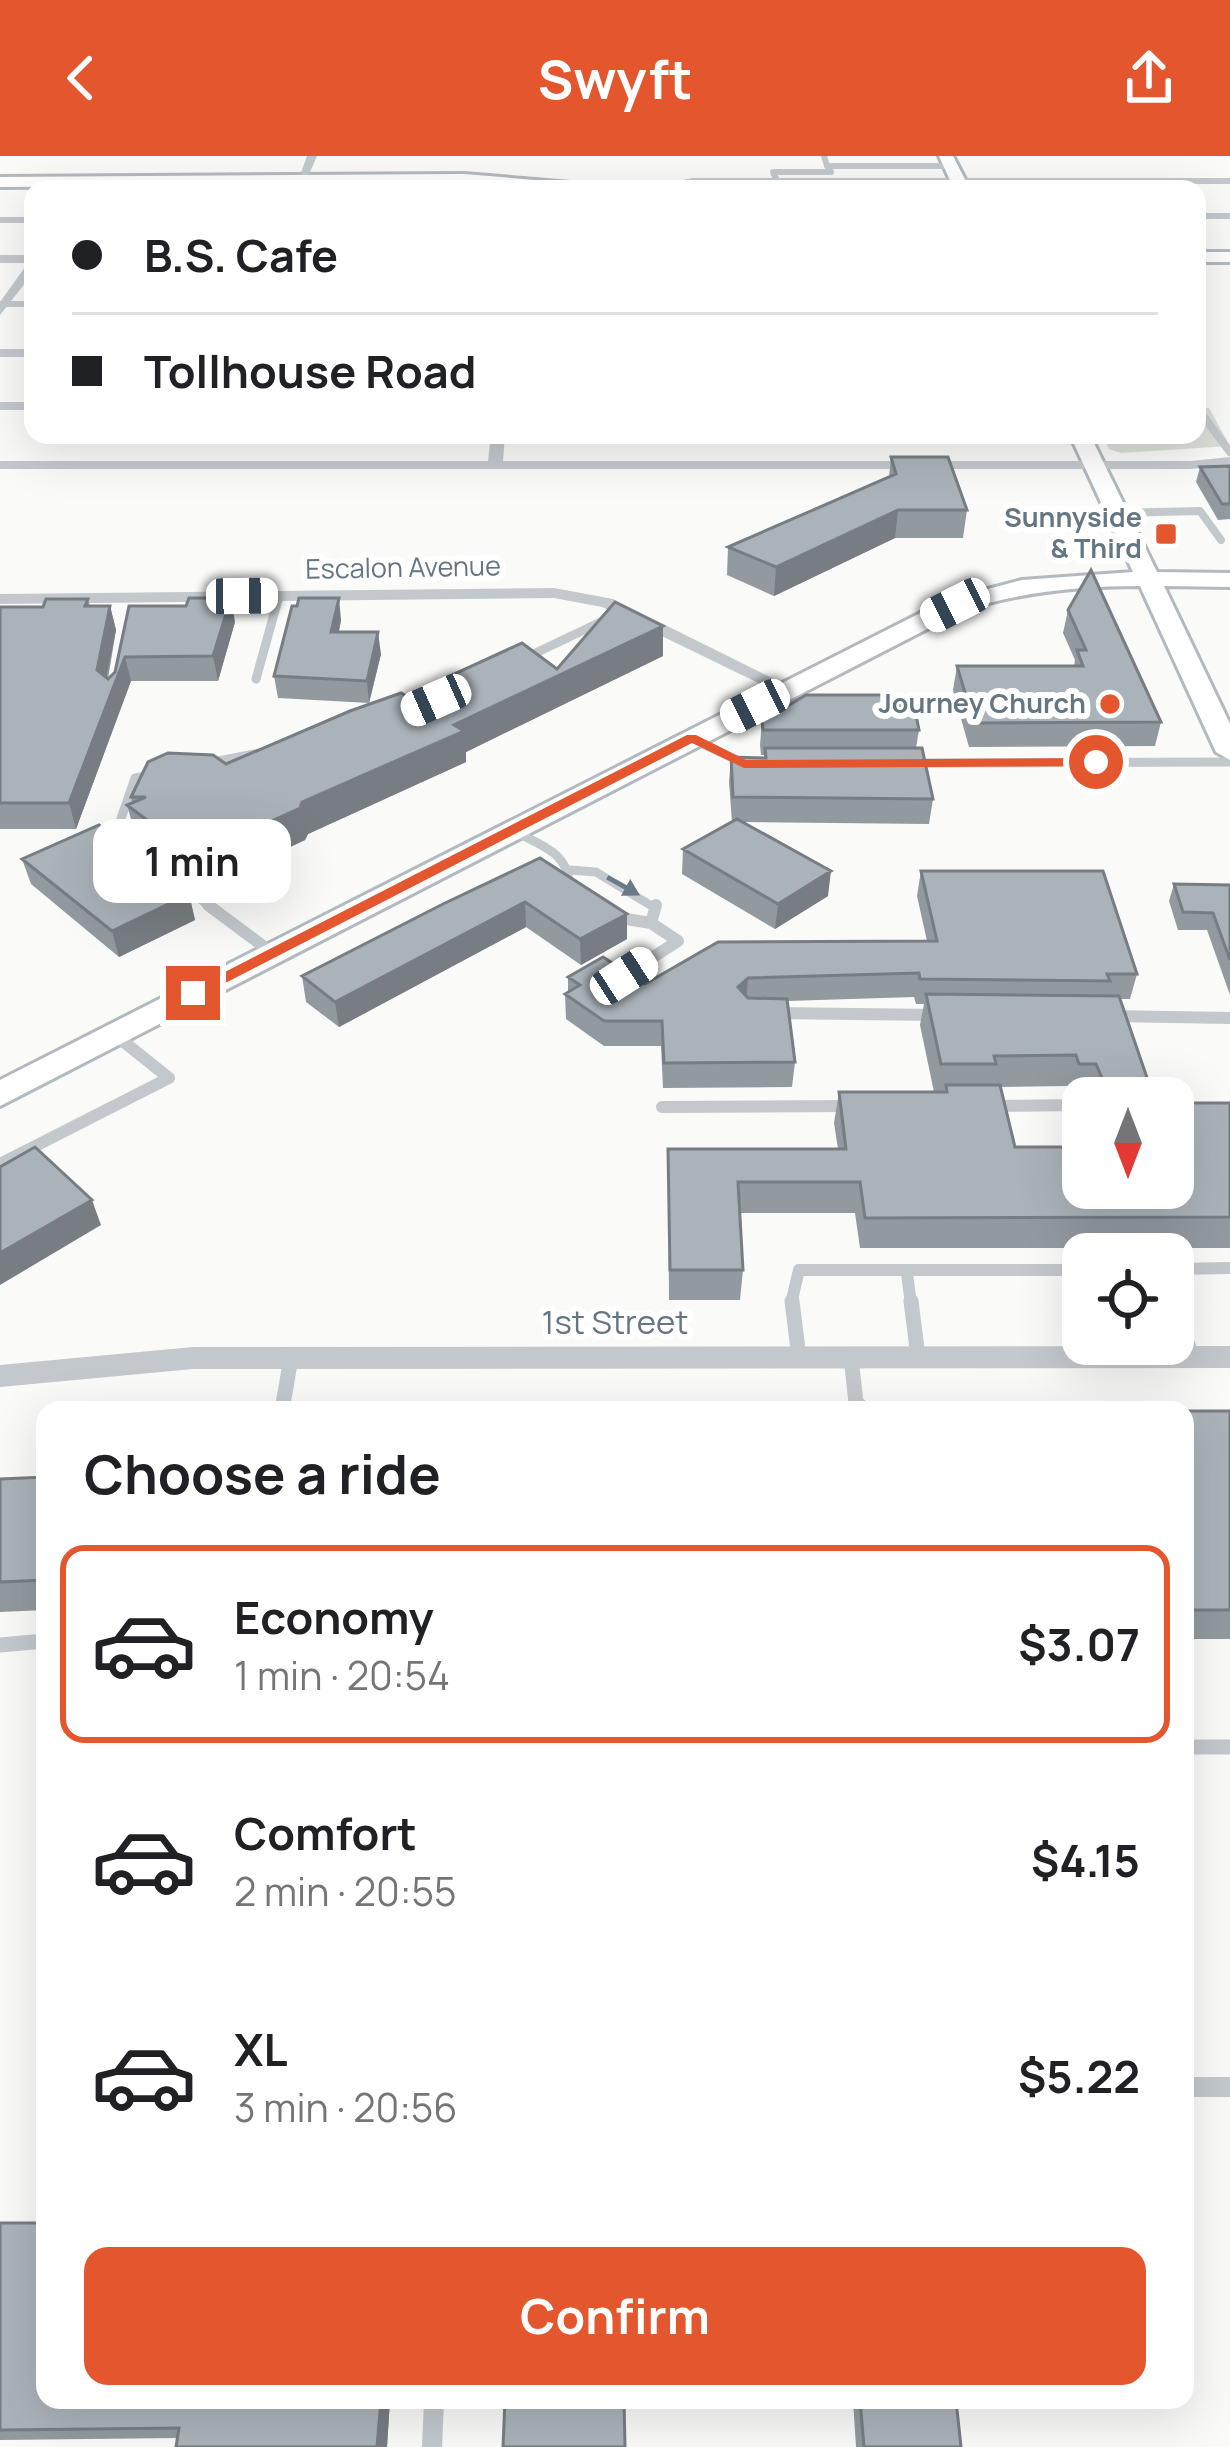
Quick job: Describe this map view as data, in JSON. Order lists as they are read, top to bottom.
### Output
{
  "streets": {
    "street": ["Escalon Avenue", "1st Street"]
  },
  "places": {
    "transit": ["Sunnyside & Third"],
    "other": ["Journey Church"]
  },
  "north": "bottom",
  "page": {
    "header": "Swyft",
    "banner": ["B.S. Cafe", "Tollhouse Road"],
    "bubble": "1 min",
    "heading": "Choose a ride",
    "list": [
      {
        "name": "Economy",
        "note": "1 min · 20:54",
        "value": "$3.07"
      },
      {
        "name": "Comfort",
        "note": "2 min · 20:55",
        "value": "$4.15"
      },
      {
        "name": "XL",
        "note": "3 min · 20:56",
        "value": "$5.22"
      }
    ],
    "buttons": "Confirm"
  }
}
